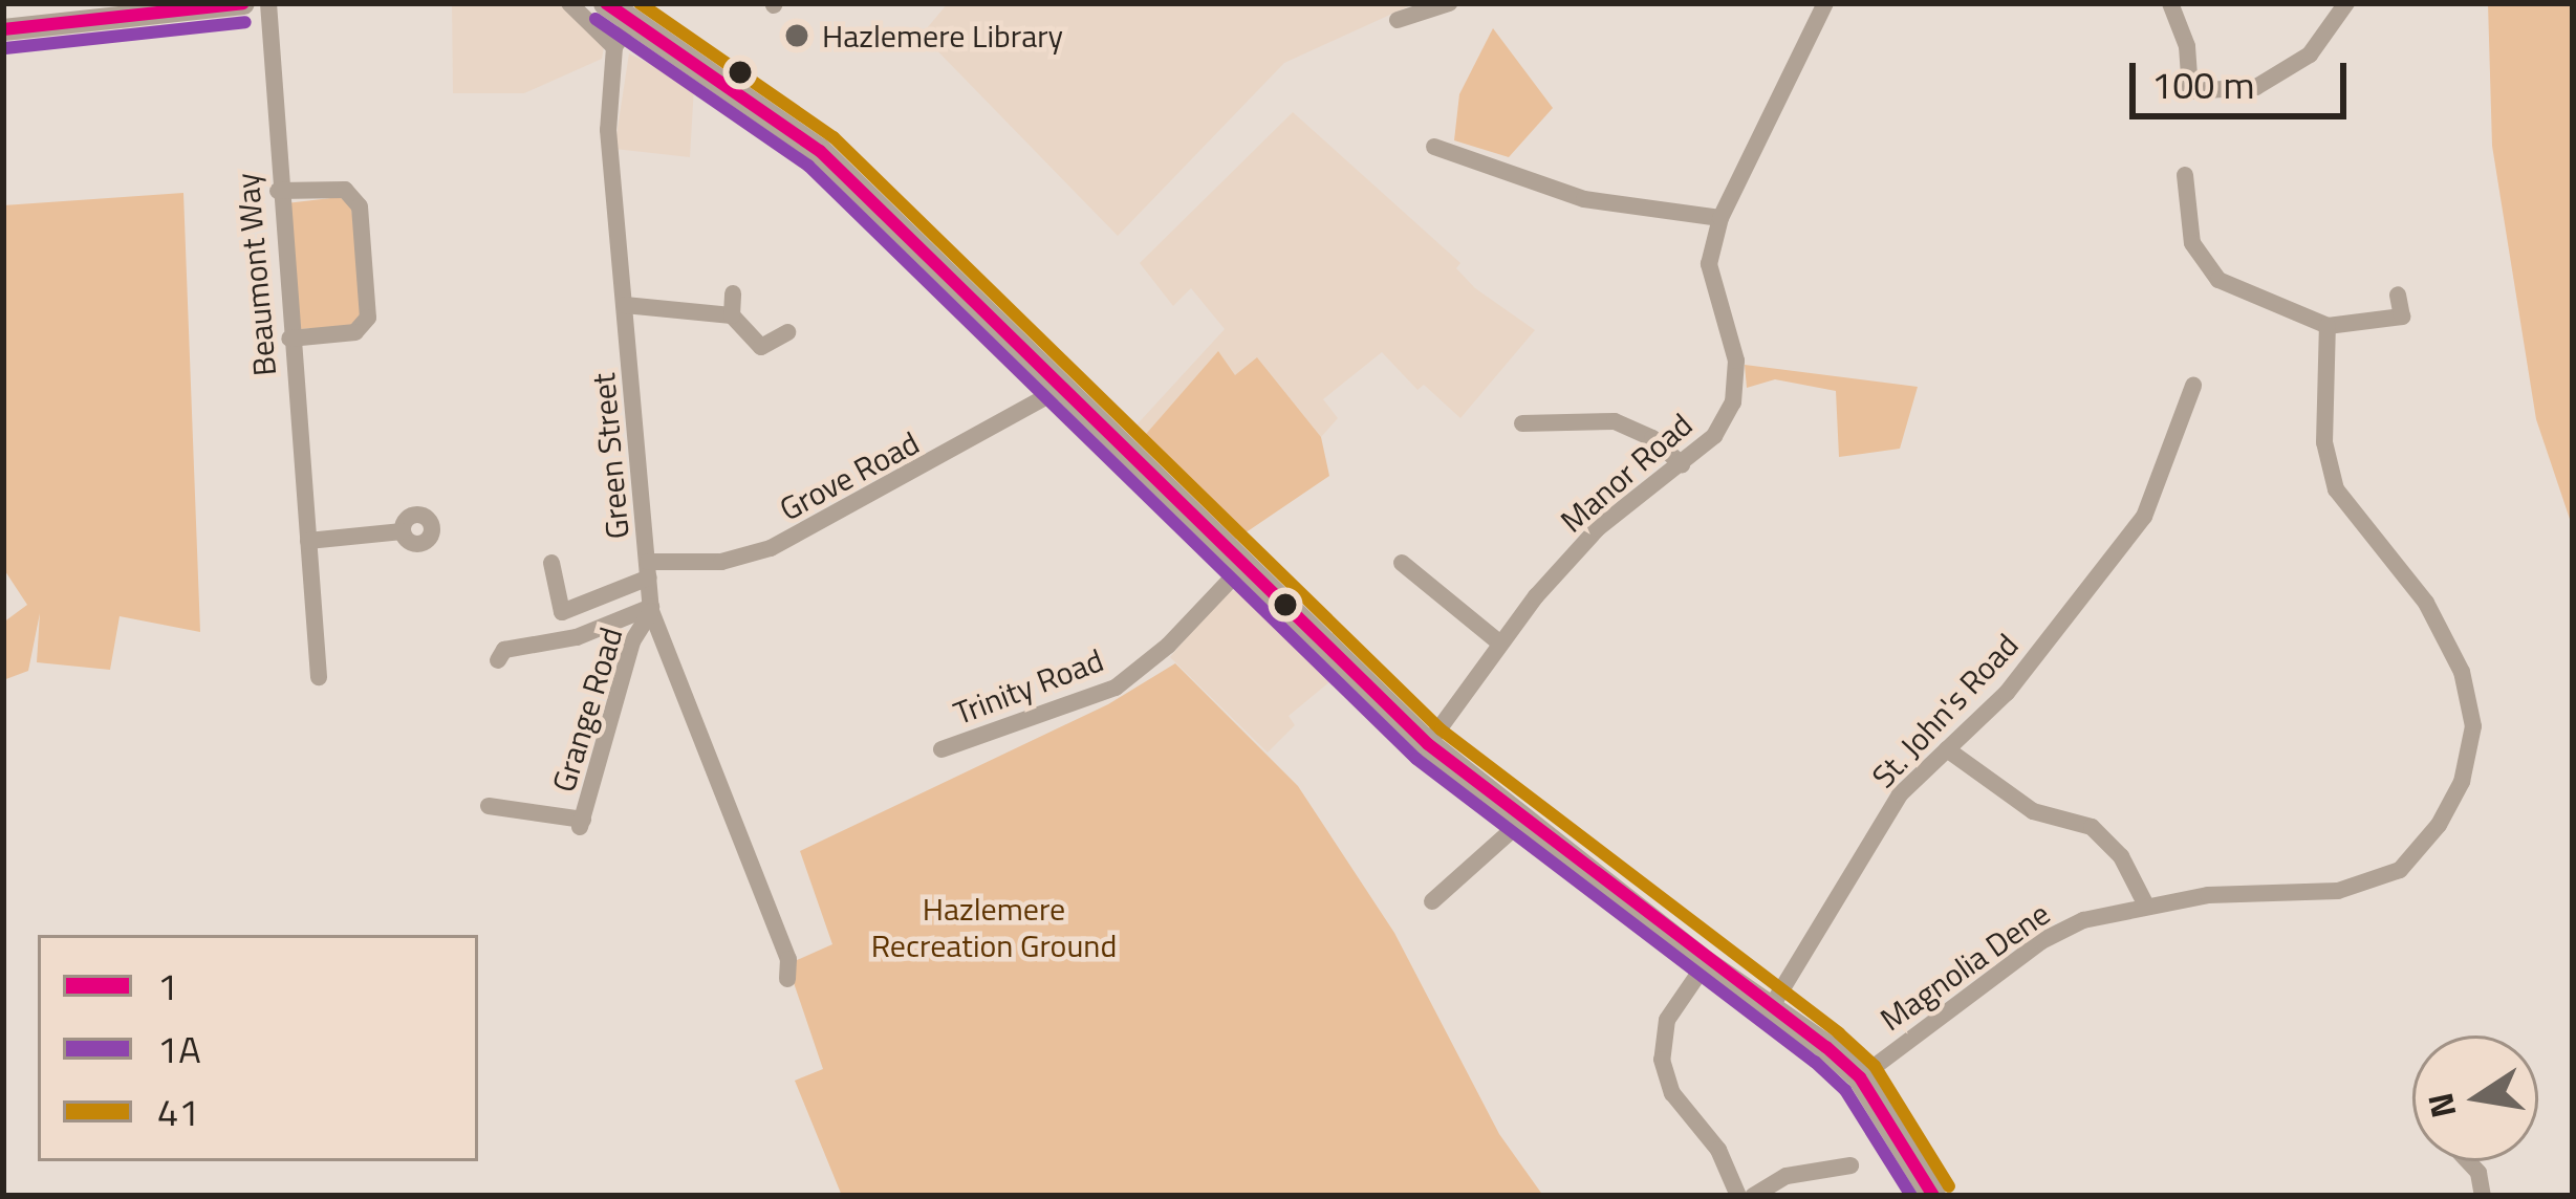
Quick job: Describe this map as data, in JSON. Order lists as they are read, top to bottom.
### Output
{
  "streets": {
    "street": [
      "Beaumont Way",
      "Green Street",
      "Manor Road",
      "Grove Road",
      "Trinity Road",
      "Grange Road",
      "St. John's Road",
      "Magnolia Dene"
    ]
  },
  "crossings": [
    ["Green Street", "Grove Road"],
    ["Green Street", "Grange Road"]
  ],
  "parks": ["Hazlemere Recreation Ground"],
  "places": ["Hazlemere Library"],
  "lines": ["transit line 1", "transit line 41", "transit line 1A"],
  "legend": ["1", "1A", "41"],
  "scale_bar": "100 m",
  "north": "left"
}
